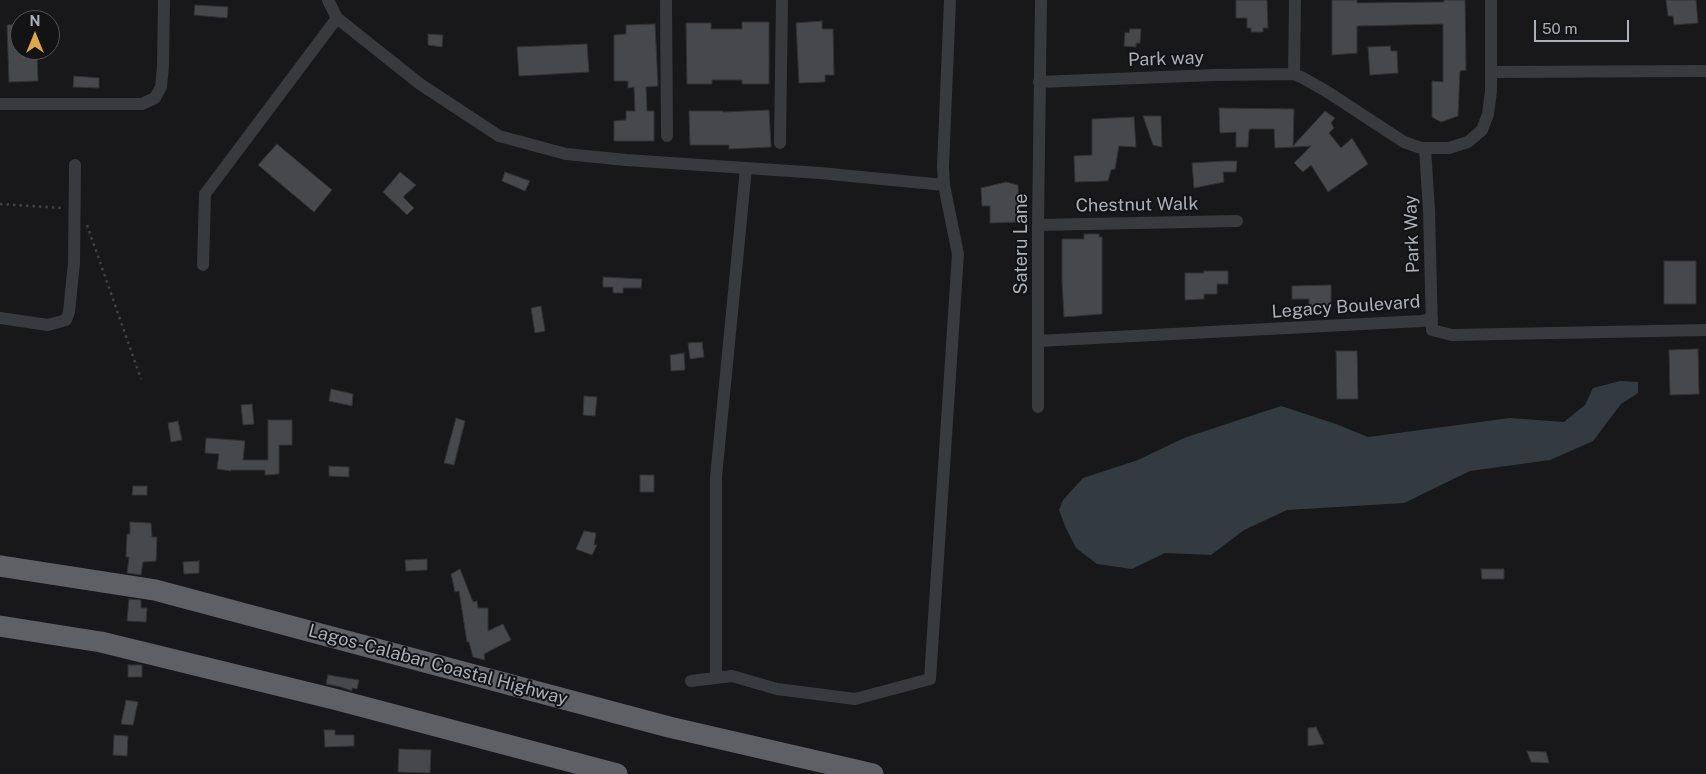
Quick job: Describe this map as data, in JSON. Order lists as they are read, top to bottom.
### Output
{
  "streets": {
    "highway": ["Lagos-Calabar Coastal Highway"],
    "street": [
      "Park way",
      "Chestnut Walk",
      "Park Way",
      "Sateru Lane",
      "Legacy Boulevard"
    ]
  },
  "crossings": [
    ["Park way", "Sateru Lane"],
    ["Chestnut Walk", "Sateru Lane"],
    ["Park Way", "Legacy Boulevard"],
    ["Sateru Lane", "Legacy Boulevard"]
  ],
  "scale_bar": "50 m",
  "north": "top"
}
